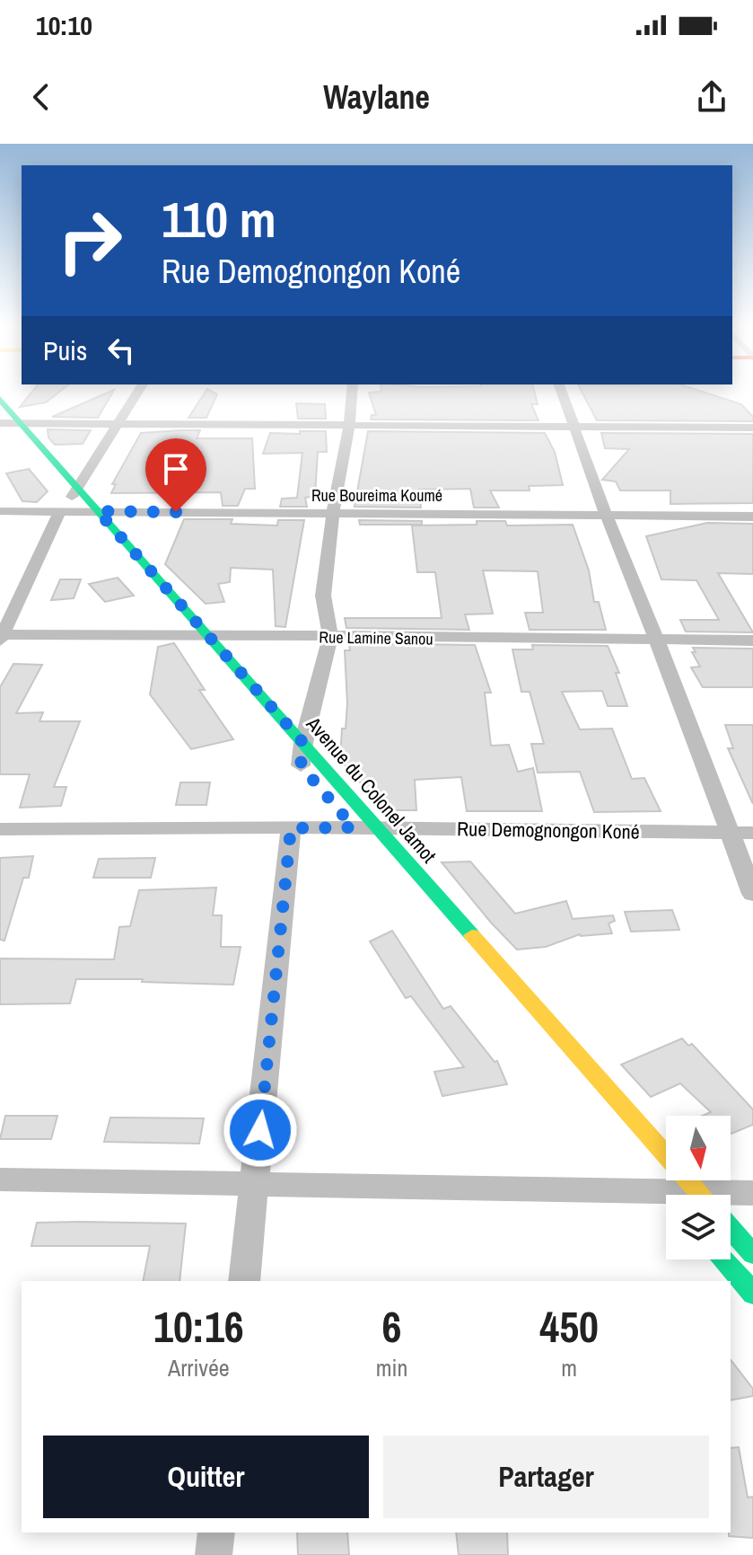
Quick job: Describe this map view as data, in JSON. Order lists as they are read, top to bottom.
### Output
{
  "streets": {
    "main road": ["Avenue du Colonel Jamot"],
    "street": ["Rue Boureima Koumé", "Rue Lamine Sanou", "Rue Demognongon Koné"]
  },
  "crossings": [
    ["Rue Boureima Koumé", "Avenue du Colonel Jamot"],
    ["Rue Lamine Sanou", "Avenue du Colonel Jamot"],
    ["Avenue du Colonel Jamot", "Rue Demognongon Koné"]
  ],
  "north": "bottom",
  "page": {
    "status": "10:10",
    "header": "Waylane",
    "turn": ["110 m", "Rue Demognongon Koné"],
    "then": "Puis",
    "eta": [
      "10:16",
      "Arrivée",
      "6",
      "min",
      "450",
      "m"
    ],
    "buttons": ["Quitter", "Partager"]
  }
}
